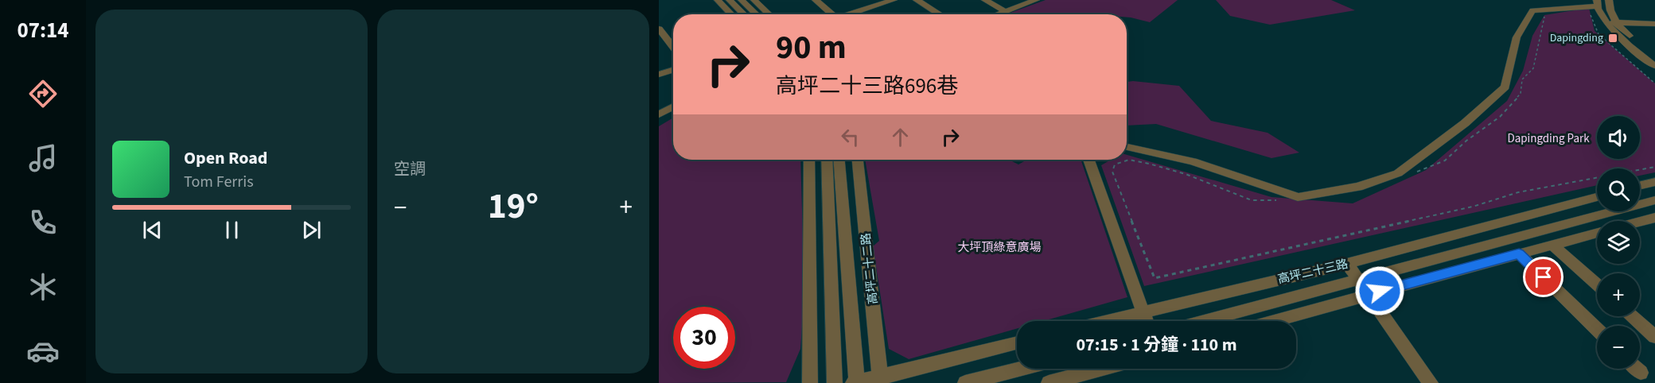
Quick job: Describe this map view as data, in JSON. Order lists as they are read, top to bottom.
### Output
{
  "streets": {
    "street": ["高坪二十二路", "高坪二十三路"]
  },
  "parks": ["Dapingding Park", "大坪頂綠意廣場"],
  "places": {
    "transit": ["Dapingding"]
  },
  "page": {
    "tabs": "07:14",
    "tile": "空調",
    "turn": ["90 m", "高坪二十三路696巷"],
    "map_buttons": ["+", "−"],
    "song": ["Open Road", "Tom Ferris"],
    "heat": ["−", "19°", "+"],
    "limit": "30",
    "trip": "07:15 · 1 分鐘 · 110 m"
  }
}
